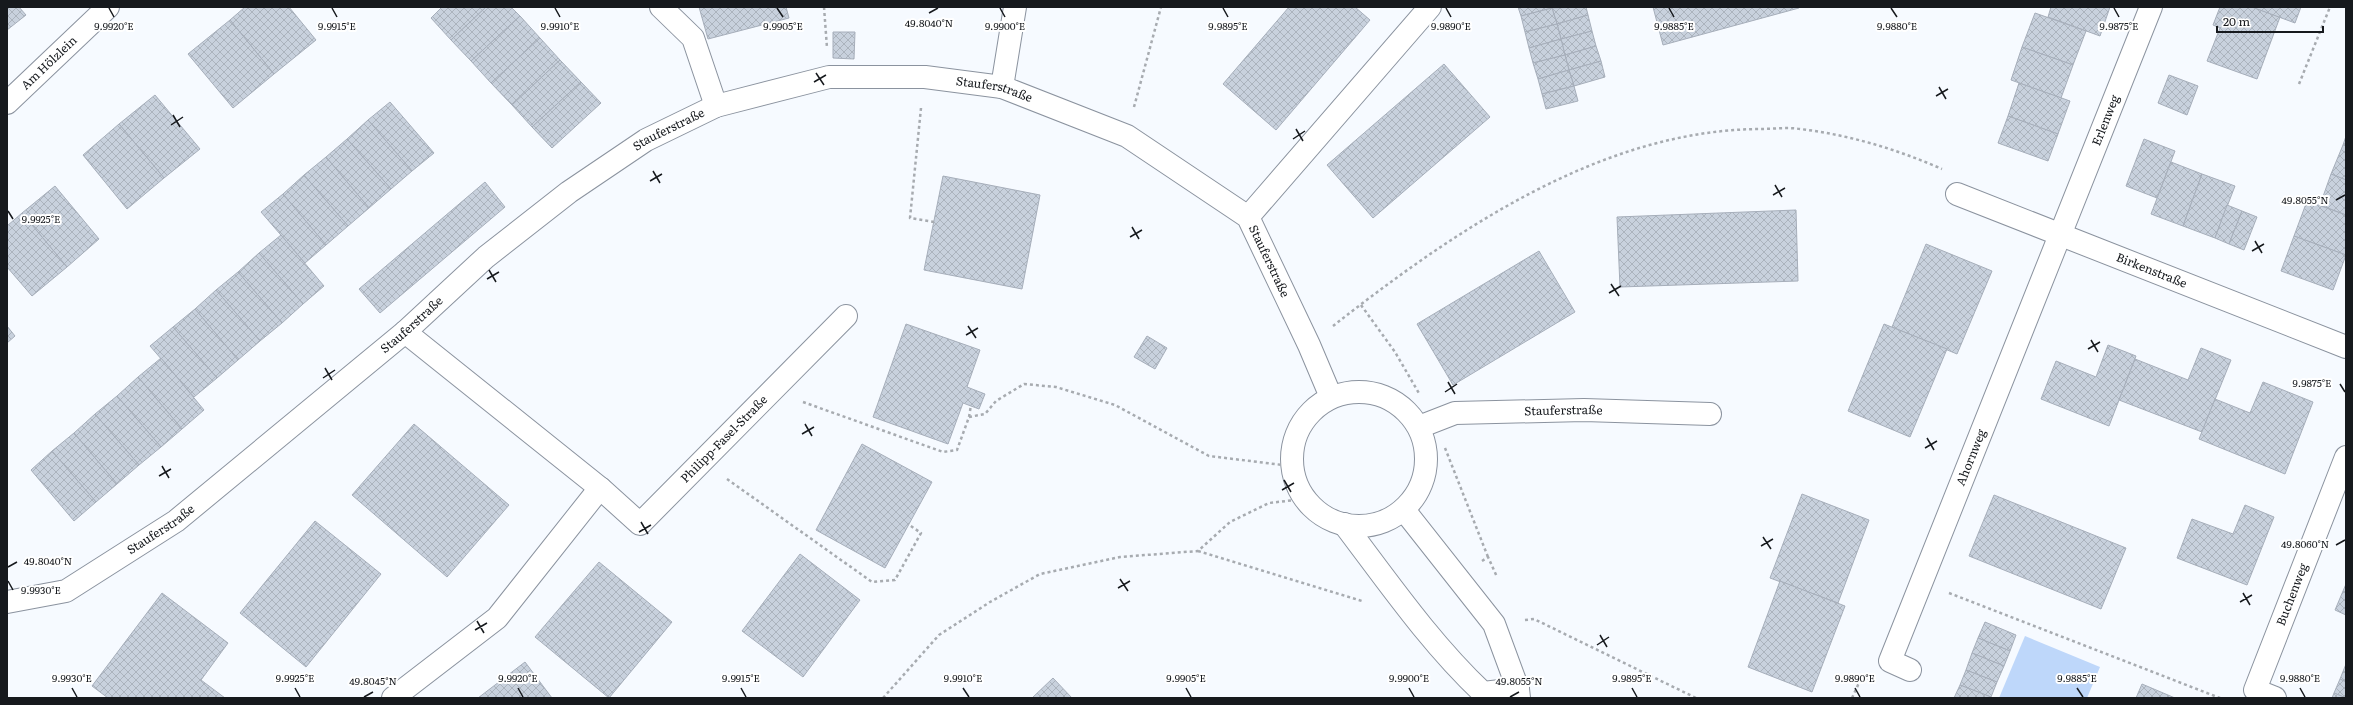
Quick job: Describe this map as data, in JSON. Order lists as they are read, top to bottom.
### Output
{
  "streets": {
    "street": [
      "Am Hölzlein",
      "Stauferstraße",
      "Erlenweg",
      "Birkenstraße",
      "Philipp-Fasel-Straße",
      "Ahornweg",
      "Buchenweg"
    ]
  },
  "crossings": [
    ["Stauferstraße", "Philipp-Fasel-Straße"],
    ["Erlenweg", "Birkenstraße"],
    ["Erlenweg", "Ahornweg"],
    ["Birkenstraße", "Ahornweg"]
  ],
  "scale_bar": "20 m",
  "coordinates": [
    "49.8040°N",
    "9.9920°E",
    "9.9915°E",
    "9.9910°E",
    "9.9905°E",
    "9.9900°E",
    "9.9890°E",
    "9.9880°E",
    "9.9895°E",
    "9.9885°E",
    "9.9875°E",
    "49.8055°N",
    "9.9925°E",
    "49.8060°N",
    "9.9930°E",
    "49.8045°N"
  ]
}
